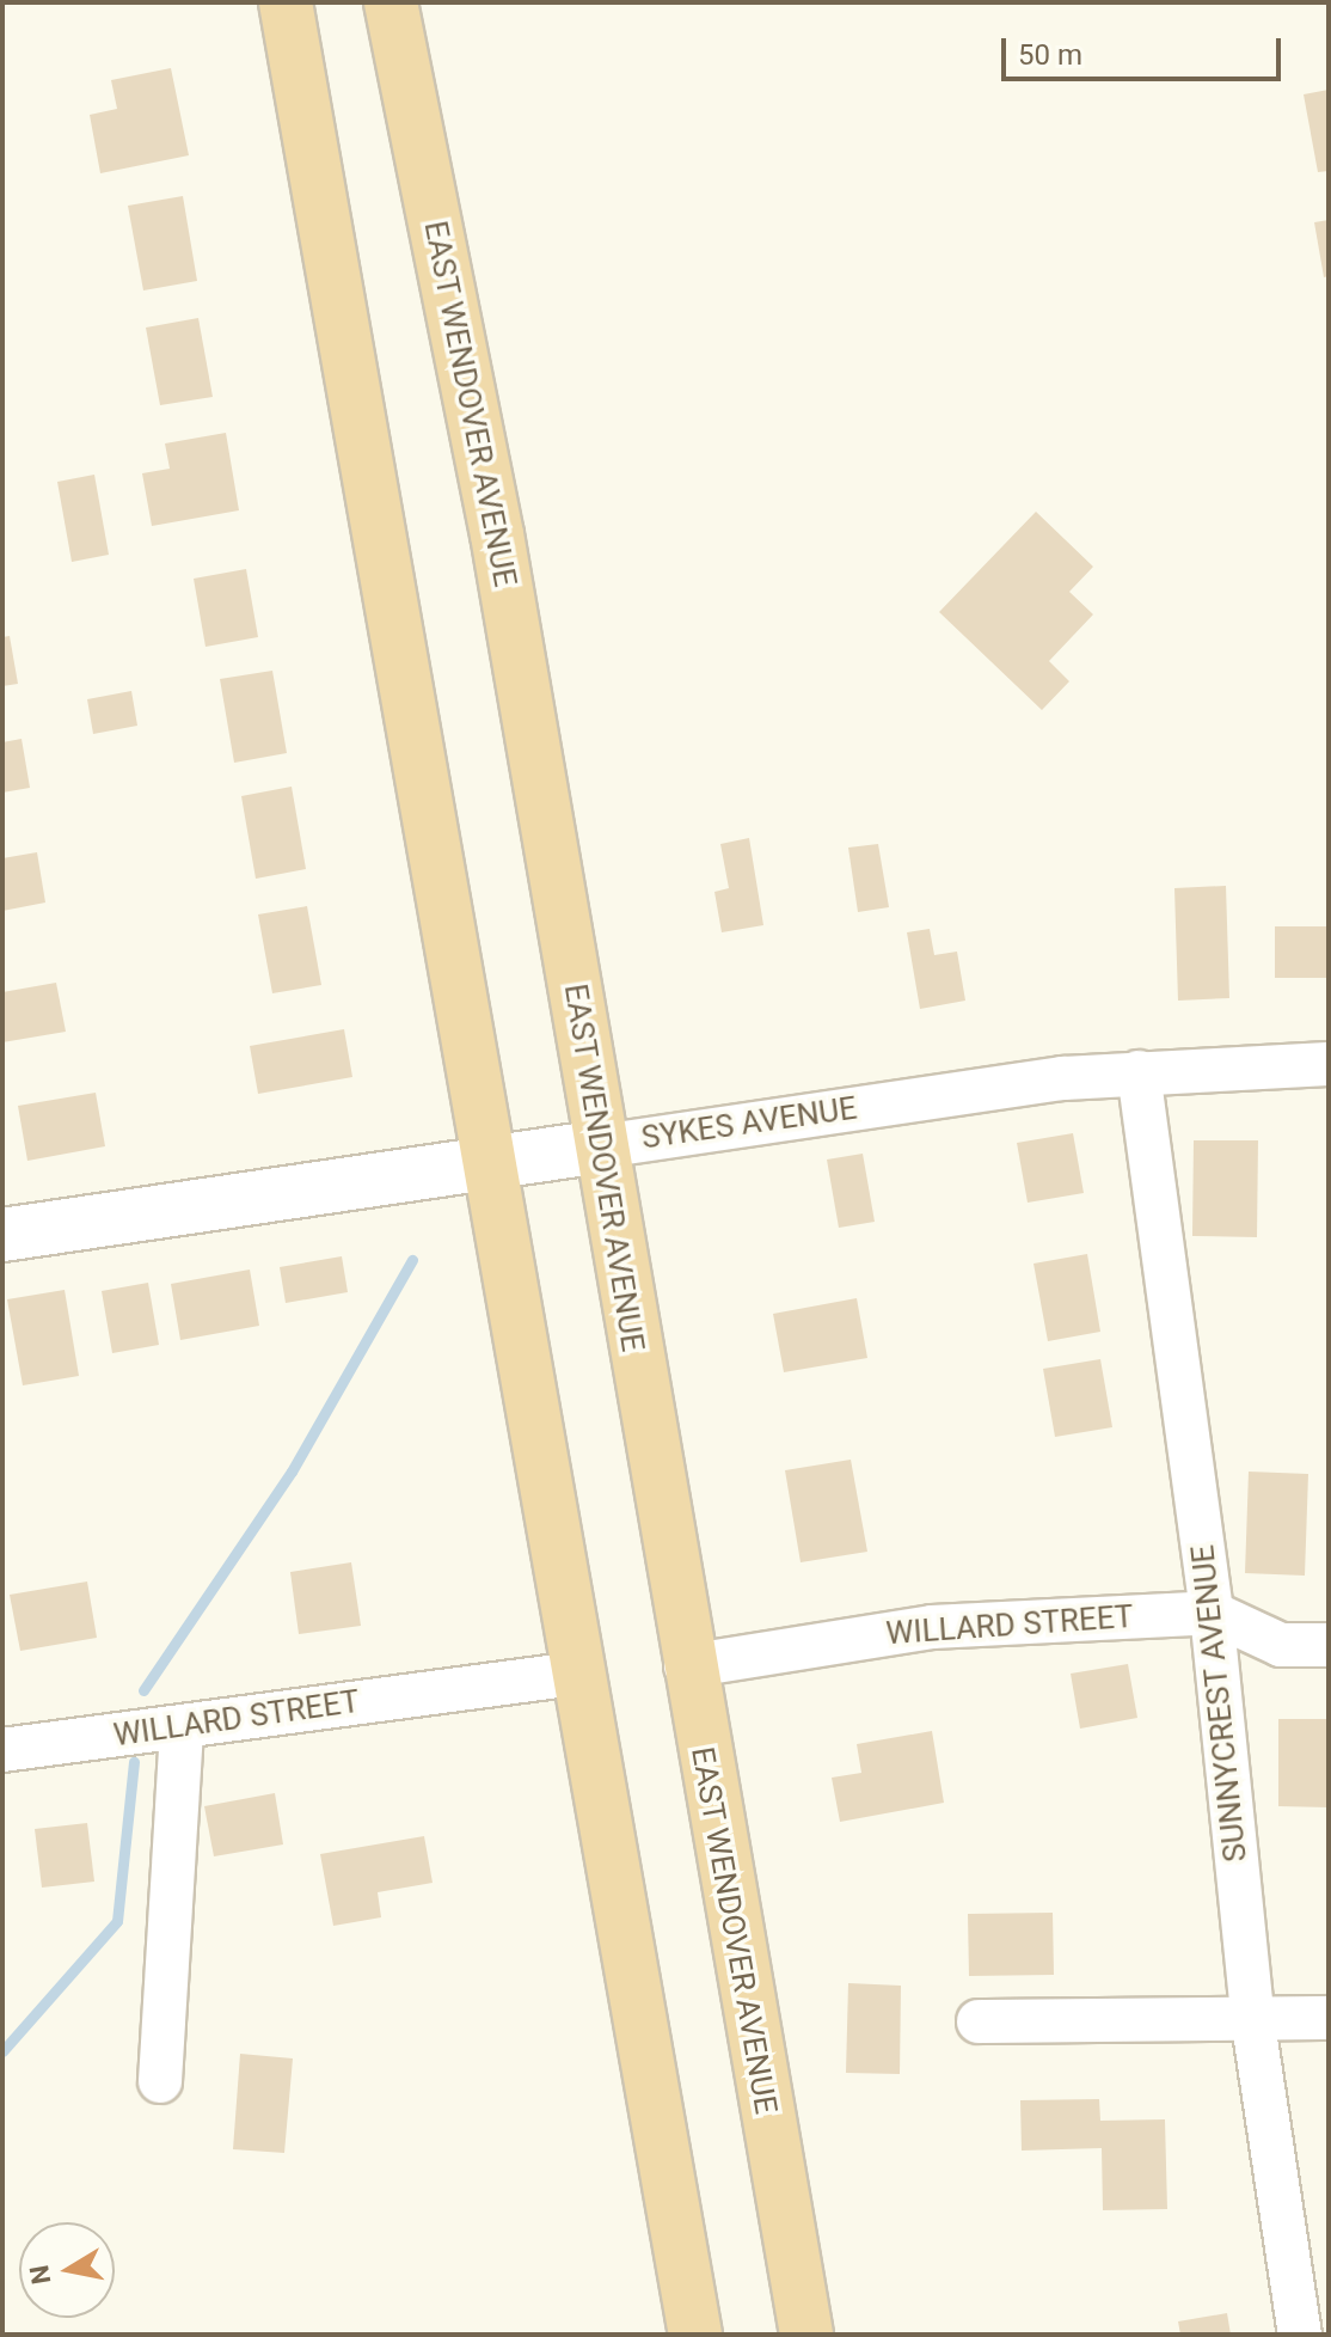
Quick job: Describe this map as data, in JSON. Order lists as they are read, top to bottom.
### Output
{
  "streets": {
    "highway": ["EAST WENDOVER AVENUE"],
    "street": ["SYKES AVENUE", "WILLARD STREET", "SUNNYCREST AVENUE"]
  },
  "crossings": [
    ["EAST WENDOVER AVENUE", "SYKES AVENUE"],
    ["EAST WENDOVER AVENUE", "WILLARD STREET"],
    ["SYKES AVENUE", "SUNNYCREST AVENUE"],
    ["WILLARD STREET", "SUNNYCREST AVENUE"]
  ],
  "scale_bar": "50 m",
  "north": "left"
}
